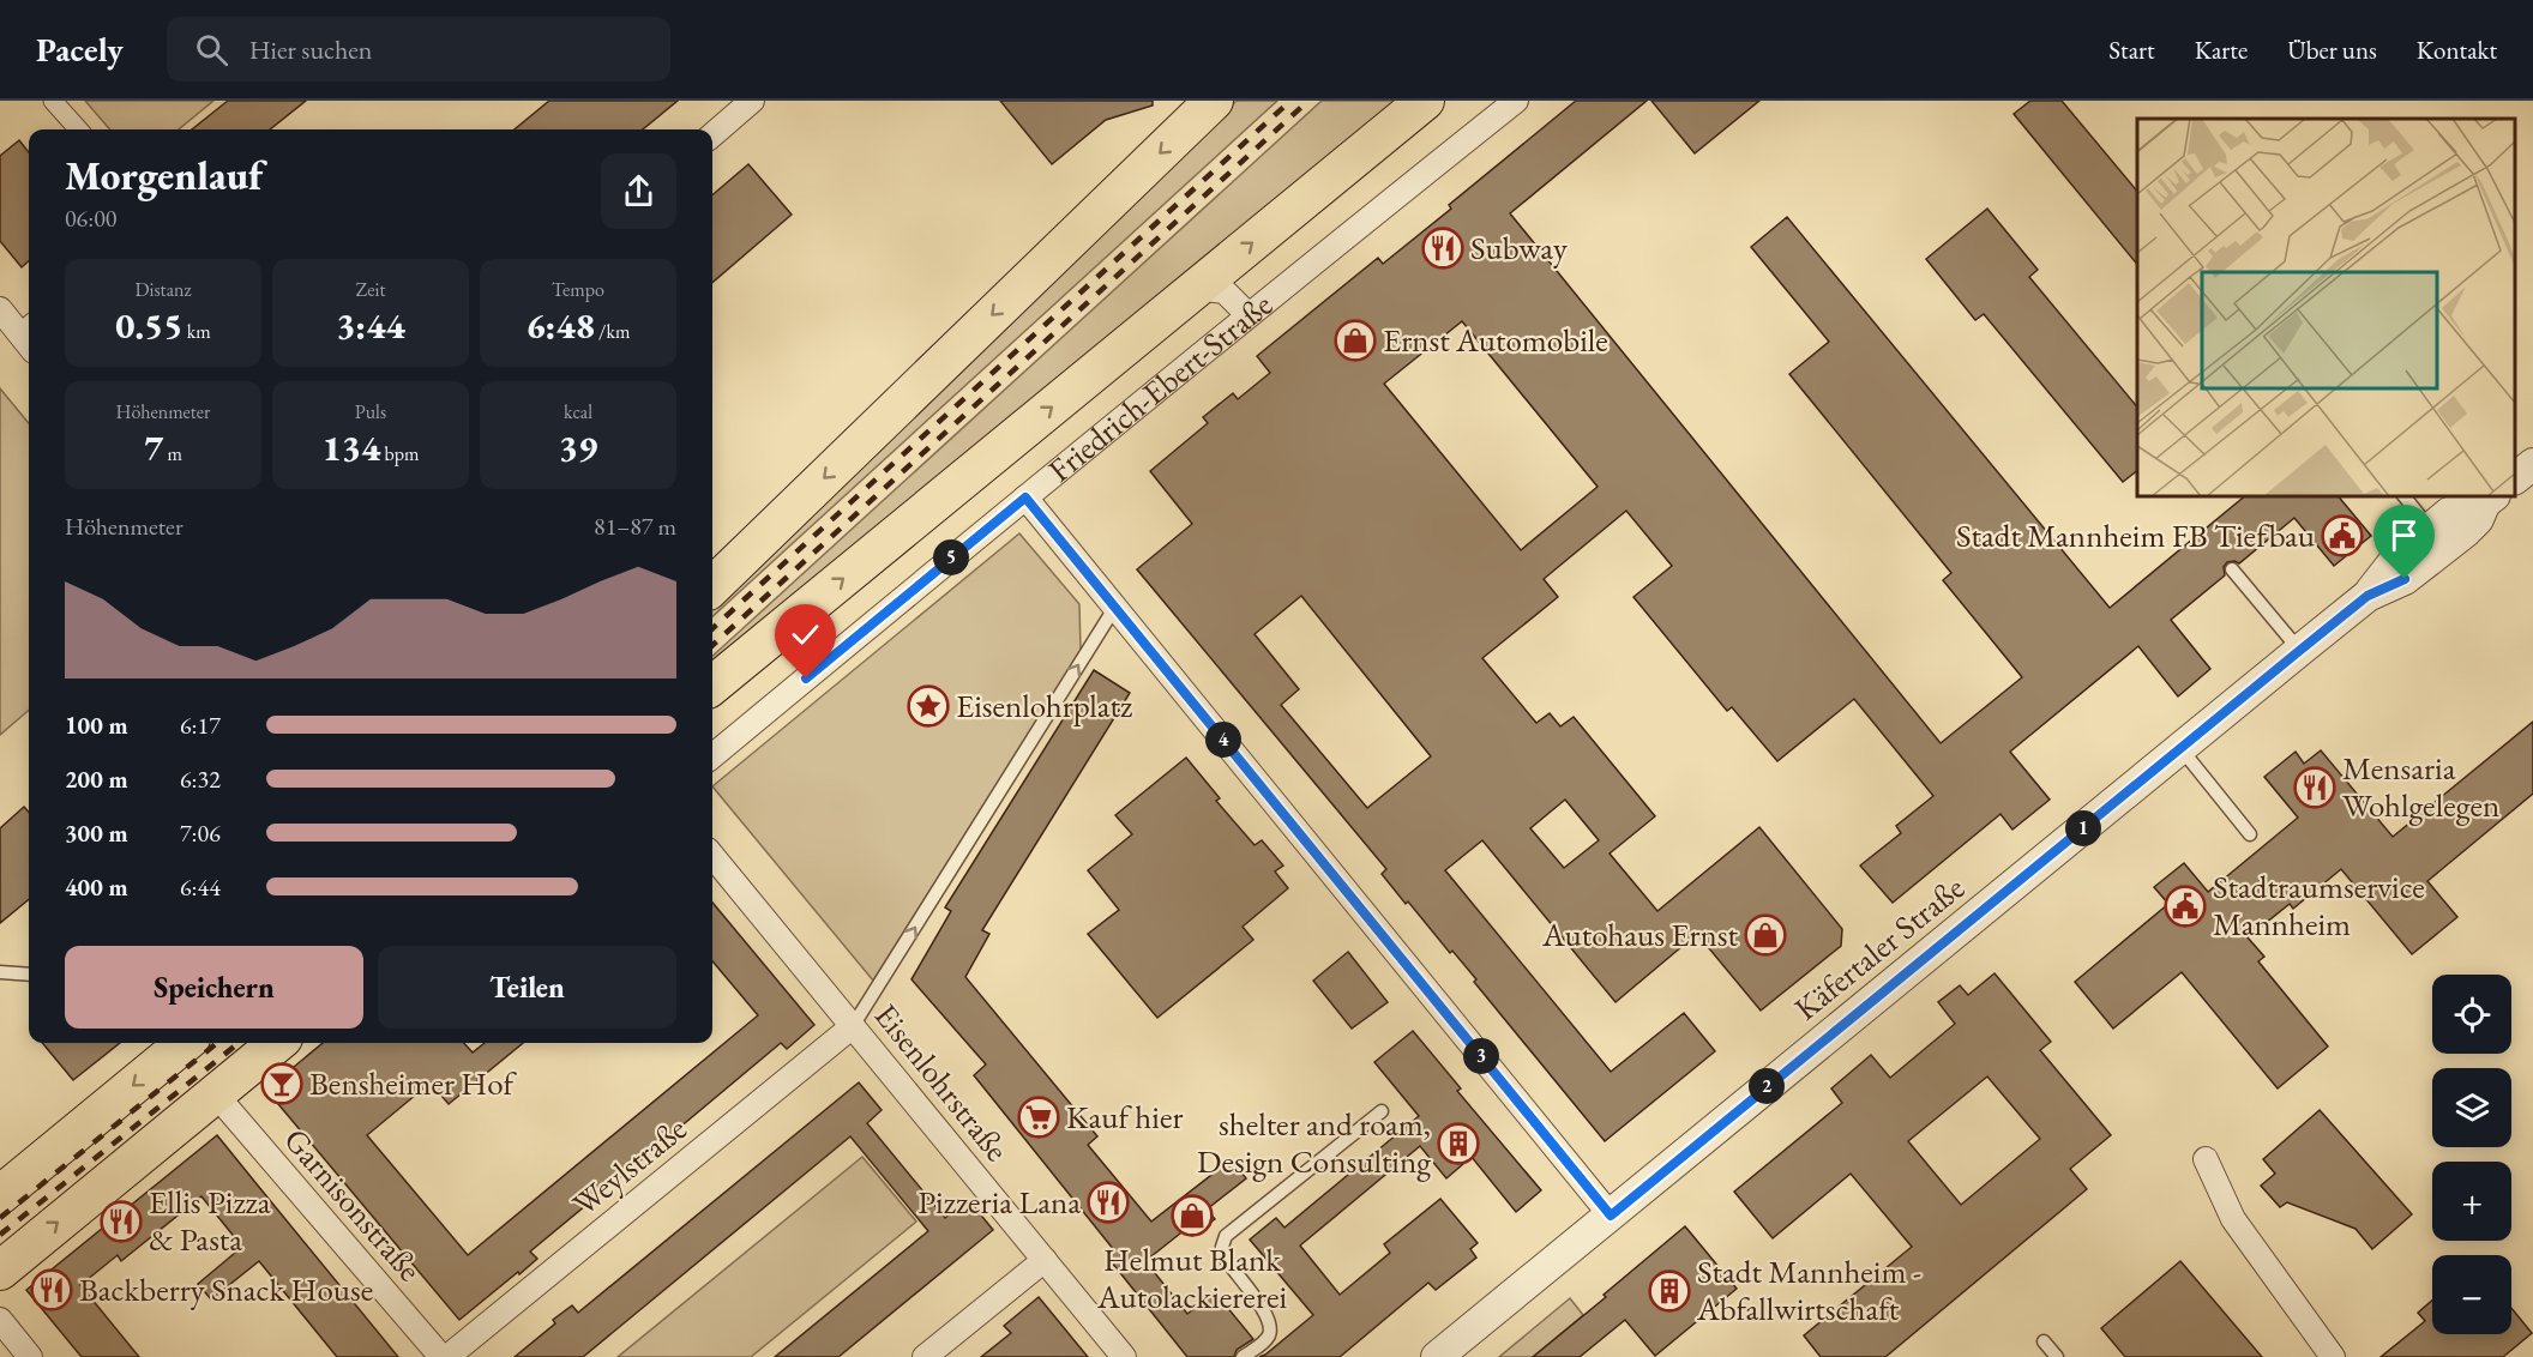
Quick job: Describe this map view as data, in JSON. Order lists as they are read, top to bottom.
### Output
{
  "streets": {
    "main road": ["Friedrich-Ebert-Straße"],
    "street": [
      "Käfertaler Straße",
      "Eisenlohrstraße",
      "Weylstraße",
      "Garnisonstraße"
    ]
  },
  "crossings": [
    ["Eisenlohrstraße", "Weylstraße"]
  ],
  "places": {
    "restaurant": [
      "Subway",
      "Mensaria Wohlgelegen",
      "Pizzeria Lana",
      "Ellis Pizza & Pasta",
      "Backberry Snack House"
    ],
    "shop": ["Ernst Automobile", "Autohaus Ernst", "Helmut Blank Autolackiererei"],
    "public building": ["Stadt Mannheim FB Tiefbau", "Stadtraumservice Mannheim"],
    "place": ["Eisenlohrplatz"],
    "bar": ["Bensheimer Hof"],
    "supermarket": ["Kauf hier"],
    "building": ["shelter and roam, Design Consulting", "Stadt Mannheim - Abfallwirtschaft"]
  },
  "page": {
    "header": "Pacely",
    "search": "Hier suchen",
    "nav": [
      "Start",
      "Karte",
      "Über uns",
      "Kontakt"
    ],
    "heading": ["Morgenlauf", "06:00"],
    "stats": [
      ["Distanz", "0.55 km"],
      ["Zeit", "3:44"],
      ["Tempo", "6:48 /km"],
      ["Höhenmeter", "7 m"],
      ["Puls", "134 bpm"],
      ["kcal", "39"]
    ],
    "chart": ["Höhenmeter", "81–87 m"],
    "pins": [
      "5",
      "4",
      "1",
      "3",
      "2"
    ],
    "list": [
      {
        "name": "100 m",
        "note": "6:17"
      },
      {
        "name": "200 m",
        "note": "6:32"
      },
      {
        "name": "300 m",
        "note": "7:06"
      },
      {
        "name": "400 m",
        "note": "6:44"
      }
    ],
    "buttons": ["Speichern", "Teilen"],
    "map_buttons": ["+", "−"]
  }
}
